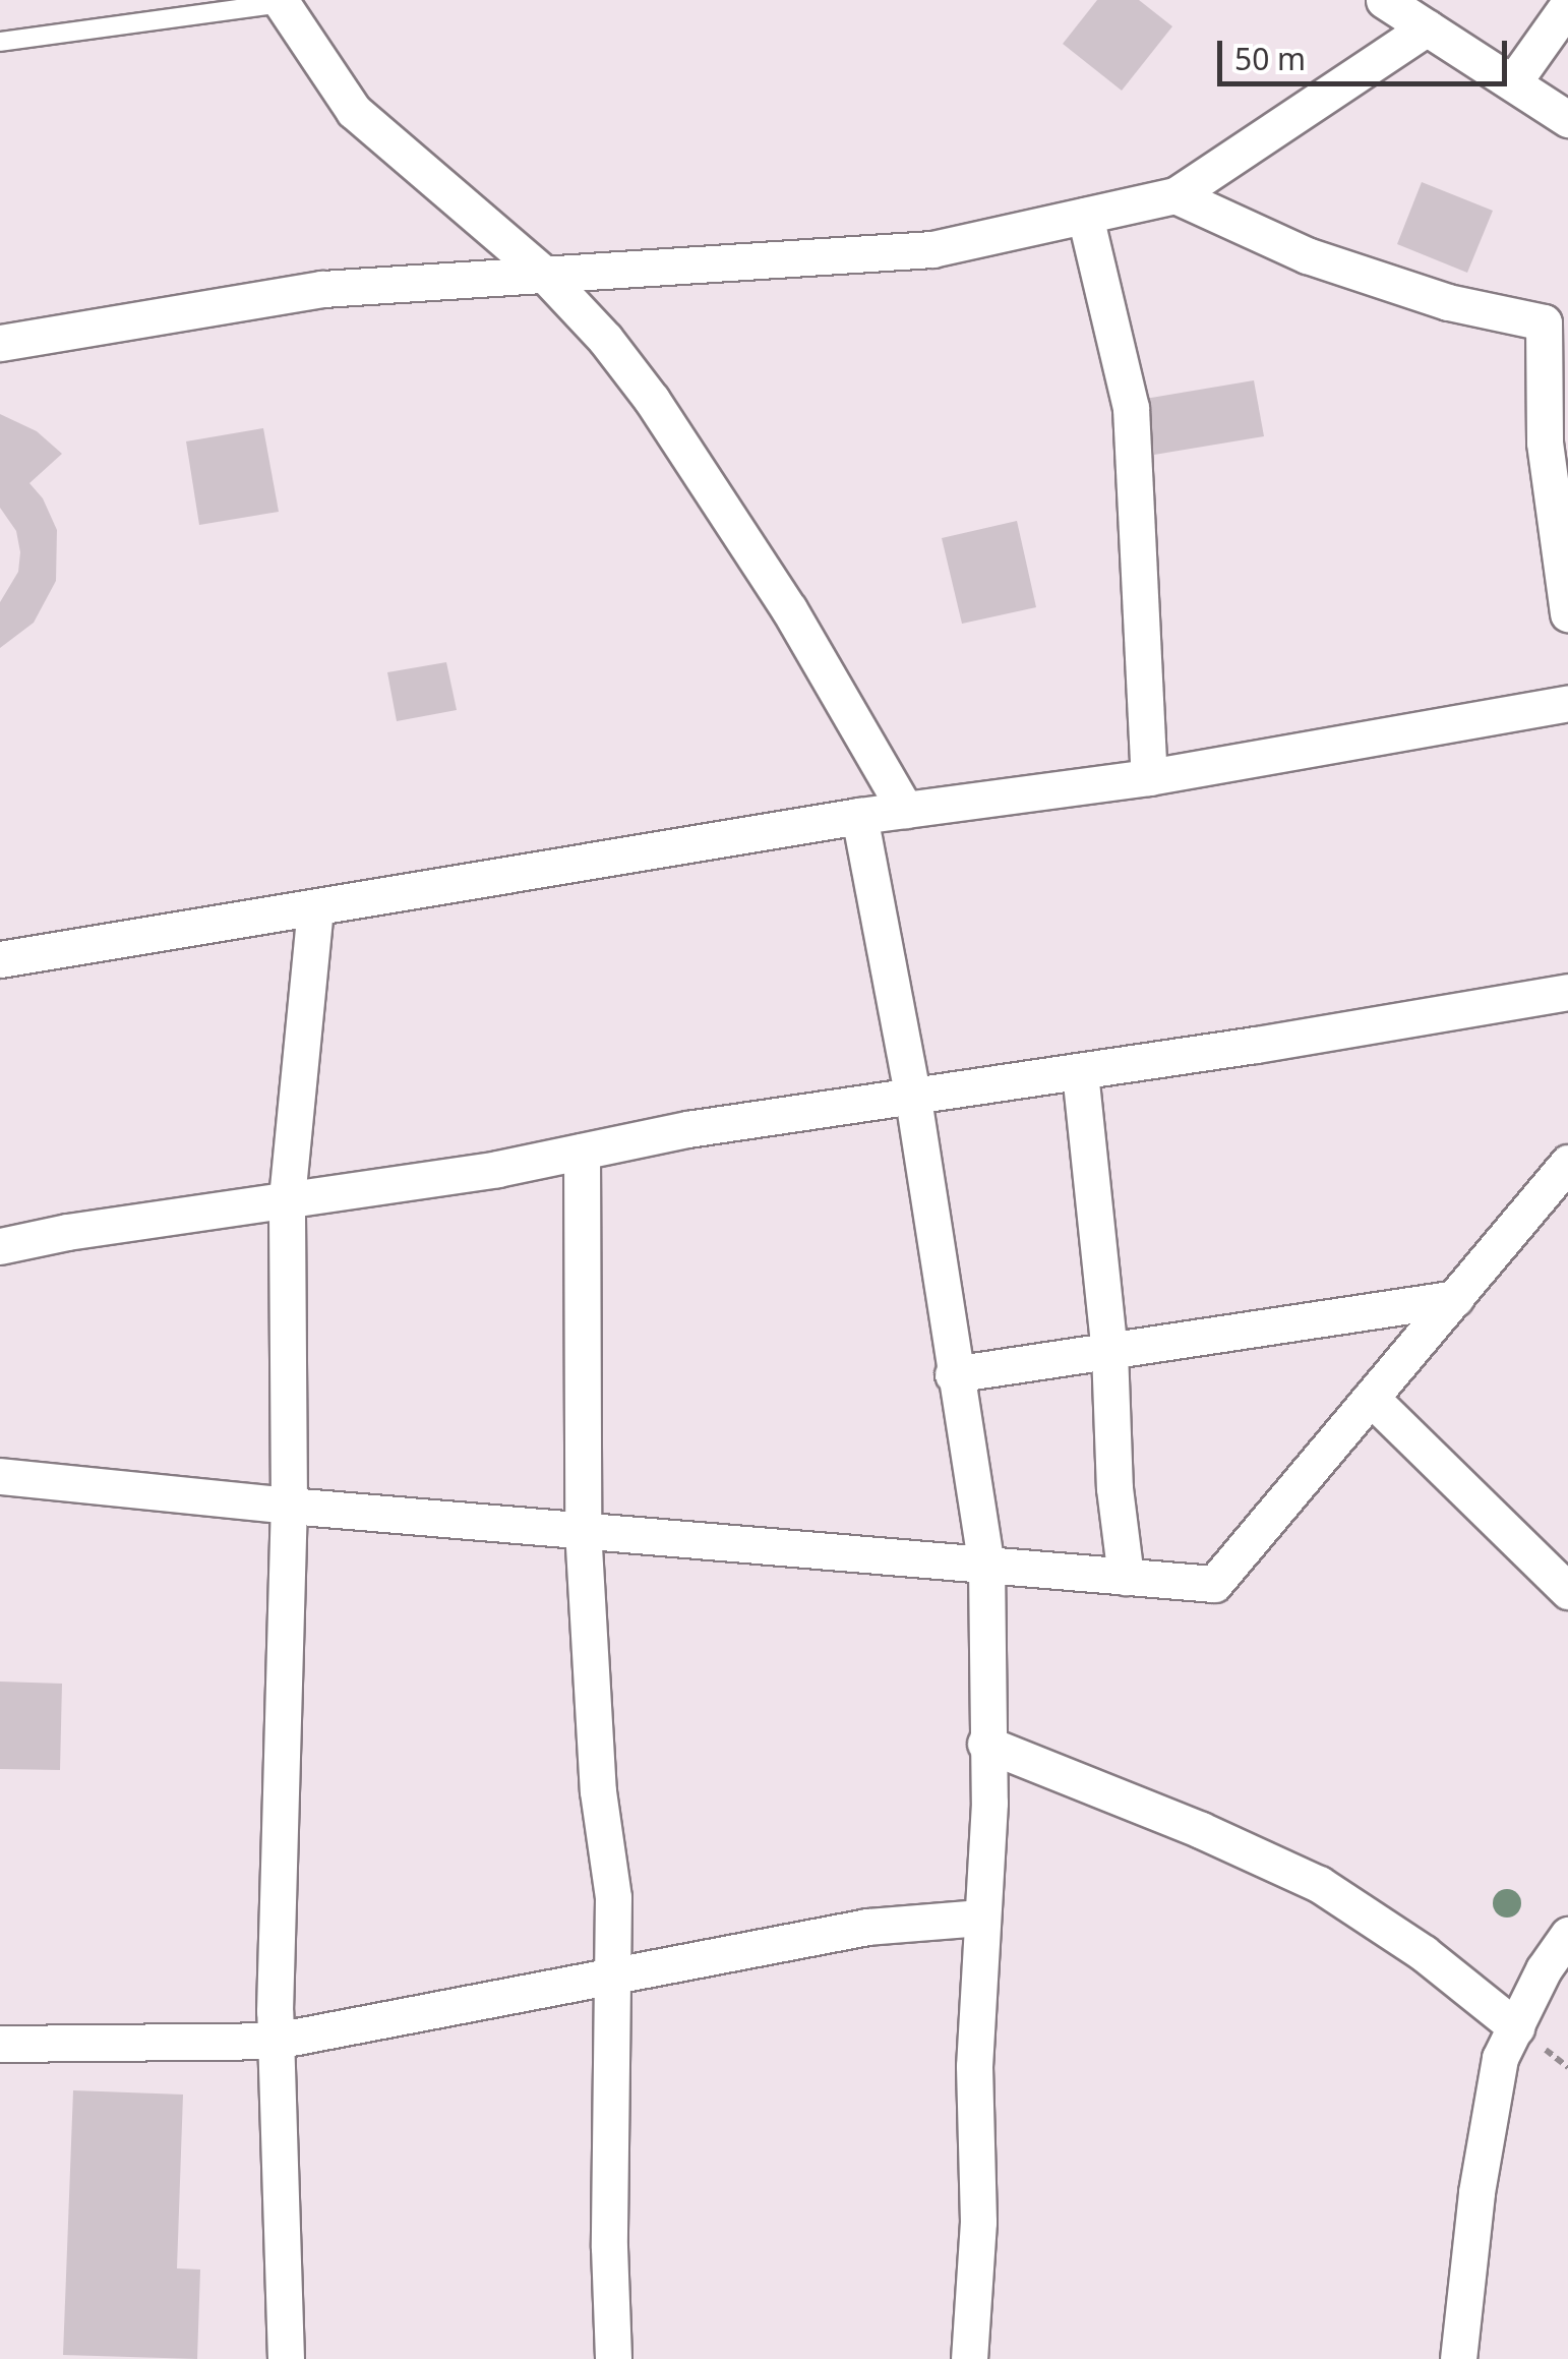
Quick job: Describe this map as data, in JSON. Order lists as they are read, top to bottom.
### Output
{
  "scale_bar": "50 m"
}
